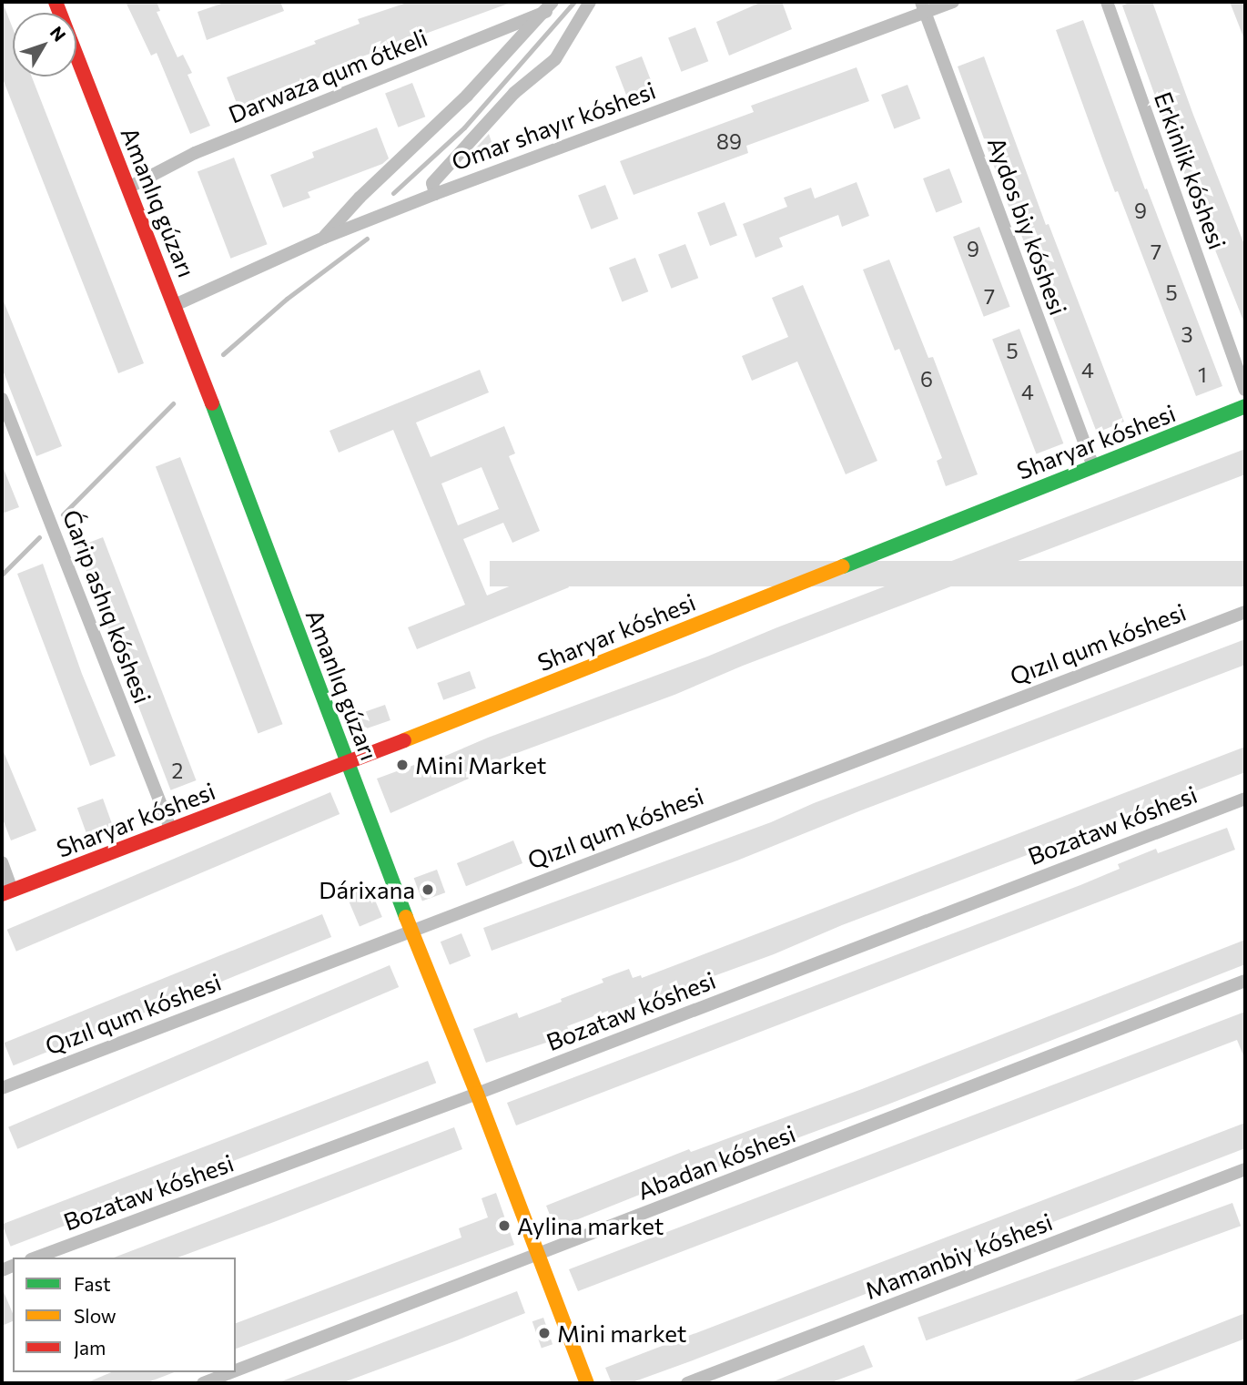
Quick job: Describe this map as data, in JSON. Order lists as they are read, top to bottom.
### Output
{
  "streets": {
    "street": [
      "Darwaza qum ótkeli",
      "Omar shayır kóshesi",
      "Erkinlik kóshesi",
      "Amanlıq gúzarı",
      "Aydos biy kóshesi",
      "Sharyar kóshesi",
      "Ǵarip ashıq kóshesi",
      "Qızıl qum kóshesi",
      "Bozataw kóshesi",
      "Abadan kóshesi",
      "Mamanbiy kóshesi"
    ]
  },
  "crossings": [
    ["Darwaza qum ótkeli", "Amanlıq gúzarı"],
    ["Omar shayır kóshesi", "Amanlıq gúzarı"],
    ["Omar shayır kóshesi", "Aydos biy kóshesi"],
    ["Amanlıq gúzarı", "Sharyar kóshesi"],
    ["Amanlıq gúzarı", "Qızıl qum kóshesi"],
    ["Amanlıq gúzarı", "Bozataw kóshesi"],
    ["Amanlıq gúzarı", "Abadan kóshesi"],
    ["Aydos biy kóshesi", "Sharyar kóshesi"],
    ["Sharyar kóshesi", "Ǵarip ashıq kóshesi"]
  ],
  "places": [
    "Mini Market",
    "Dárixana",
    "Aylina market",
    "Mini market"
  ],
  "house_numbers": [
    "89",
    "9",
    "9",
    "7",
    "5",
    "7",
    "3",
    "5",
    "4",
    "1",
    "6",
    "4",
    "2"
  ],
  "legend": ["Fast", "Slow", "Jam"],
  "north": "top right"
}
